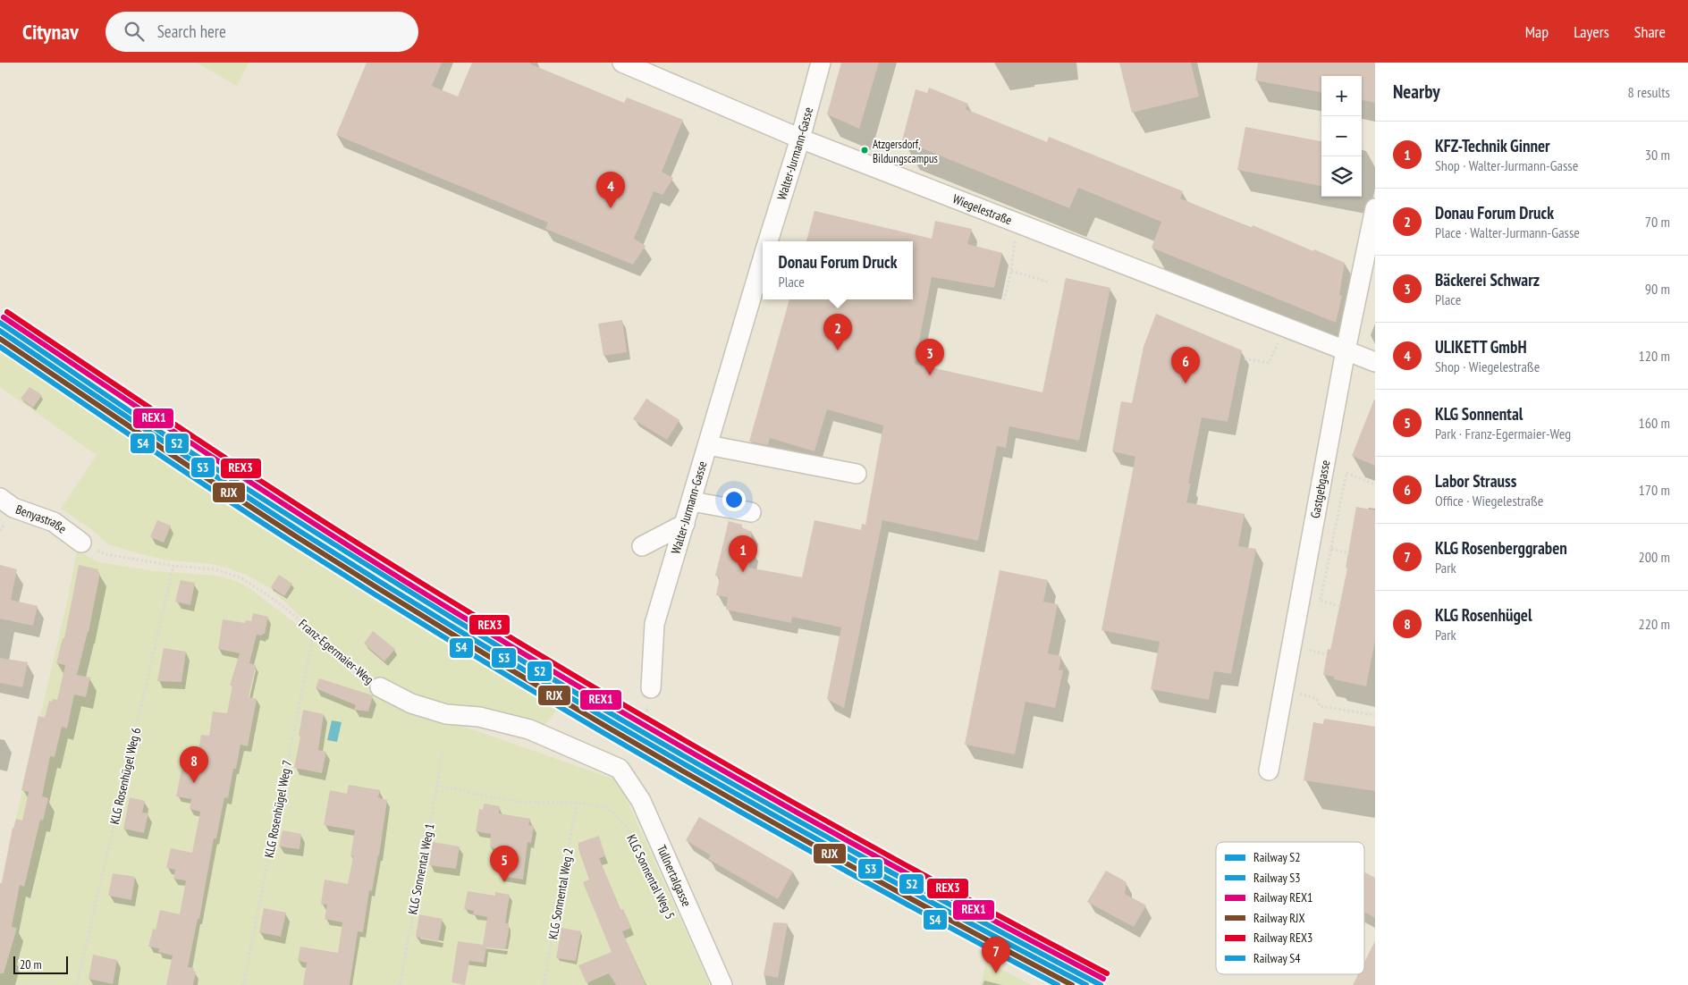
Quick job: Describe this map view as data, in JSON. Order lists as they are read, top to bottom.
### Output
{
  "streets": {
    "street": [
      "Walter-Jurmann-Gasse",
      "Wiegelestraße",
      "Gastgebgasse",
      "Benyastraße",
      "Franz-Egermaier-Weg",
      "Tullnertalgasse"
    ],
    "path": [
      "KLG Rosenhügel Weg 6",
      "KLG Rosenhügel Weg 7",
      "KLG Sonnental Weg 1",
      "KLG Sonnental Weg 5",
      "KLG Sonnental Weg 2"
    ]
  },
  "crossings": [
    ["Walter-Jurmann-Gasse", "Wiegelestraße"],
    ["Wiegelestraße", "Gastgebgasse"],
    ["Benyastraße", "Franz-Egermaier-Weg"],
    ["Franz-Egermaier-Weg", "KLG Rosenhügel Weg 6"],
    ["Franz-Egermaier-Weg", "KLG Rosenhügel Weg 7"],
    ["Franz-Egermaier-Weg", "Tullnertalgasse"],
    ["KLG Sonnental Weg 1", "KLG Sonnental Weg 5"],
    ["KLG Sonnental Weg 5", "KLG Sonnental Weg 2"]
  ],
  "places": ["Atzgersdorf, Bildungscampus"],
  "lines": [
    "rail line REX3",
    "rail line REX1",
    "rail line S2",
    "rail line S3",
    "rail line RJX",
    "rail line S4"
  ],
  "legend": [
    "Railway S2",
    "Railway S3",
    "Railway REX1",
    "Railway RJX",
    "Railway REX3",
    "Railway S4"
  ],
  "scale_bar": "20 m",
  "page": {
    "header": "Citynav",
    "search": "Search here",
    "nav": ["Map", "Layers", "Share"],
    "heading": ["Nearby", "8 results"],
    "map_buttons": ["+", "−"],
    "list": [
      {
        "mark": "1",
        "name": "KFZ-Technik Ginner",
        "note": "Shop · Walter-Jurmann-Gasse",
        "value": "30 m"
      },
      {
        "mark": "2",
        "name": "Donau Forum Druck",
        "note": "Place · Walter-Jurmann-Gasse",
        "value": "70 m"
      },
      {
        "mark": "3",
        "name": "Bäckerei Schwarz",
        "note": "Place",
        "value": "90 m"
      },
      {
        "mark": "4",
        "name": "ULIKETT GmbH",
        "note": "Shop · Wiegelestraße",
        "value": "120 m"
      },
      {
        "mark": "5",
        "name": "KLG Sonnental",
        "note": "Park · Franz-Egermaier-Weg",
        "value": "160 m"
      },
      {
        "mark": "6",
        "name": "Labor Strauss",
        "note": "Office · Wiegelestraße",
        "value": "170 m"
      },
      {
        "mark": "7",
        "name": "KLG Rosenberggraben",
        "note": "Park",
        "value": "200 m"
      },
      {
        "mark": "8",
        "name": "KLG Rosenhügel",
        "note": "Park",
        "value": "220 m"
      }
    ],
    "pins": [
      "4",
      "2",
      "3",
      "6",
      "1",
      "8",
      "5",
      "7"
    ],
    "popup": ["Donau Forum Druck", "Place"],
    "scale": "20 m"
  }
}
